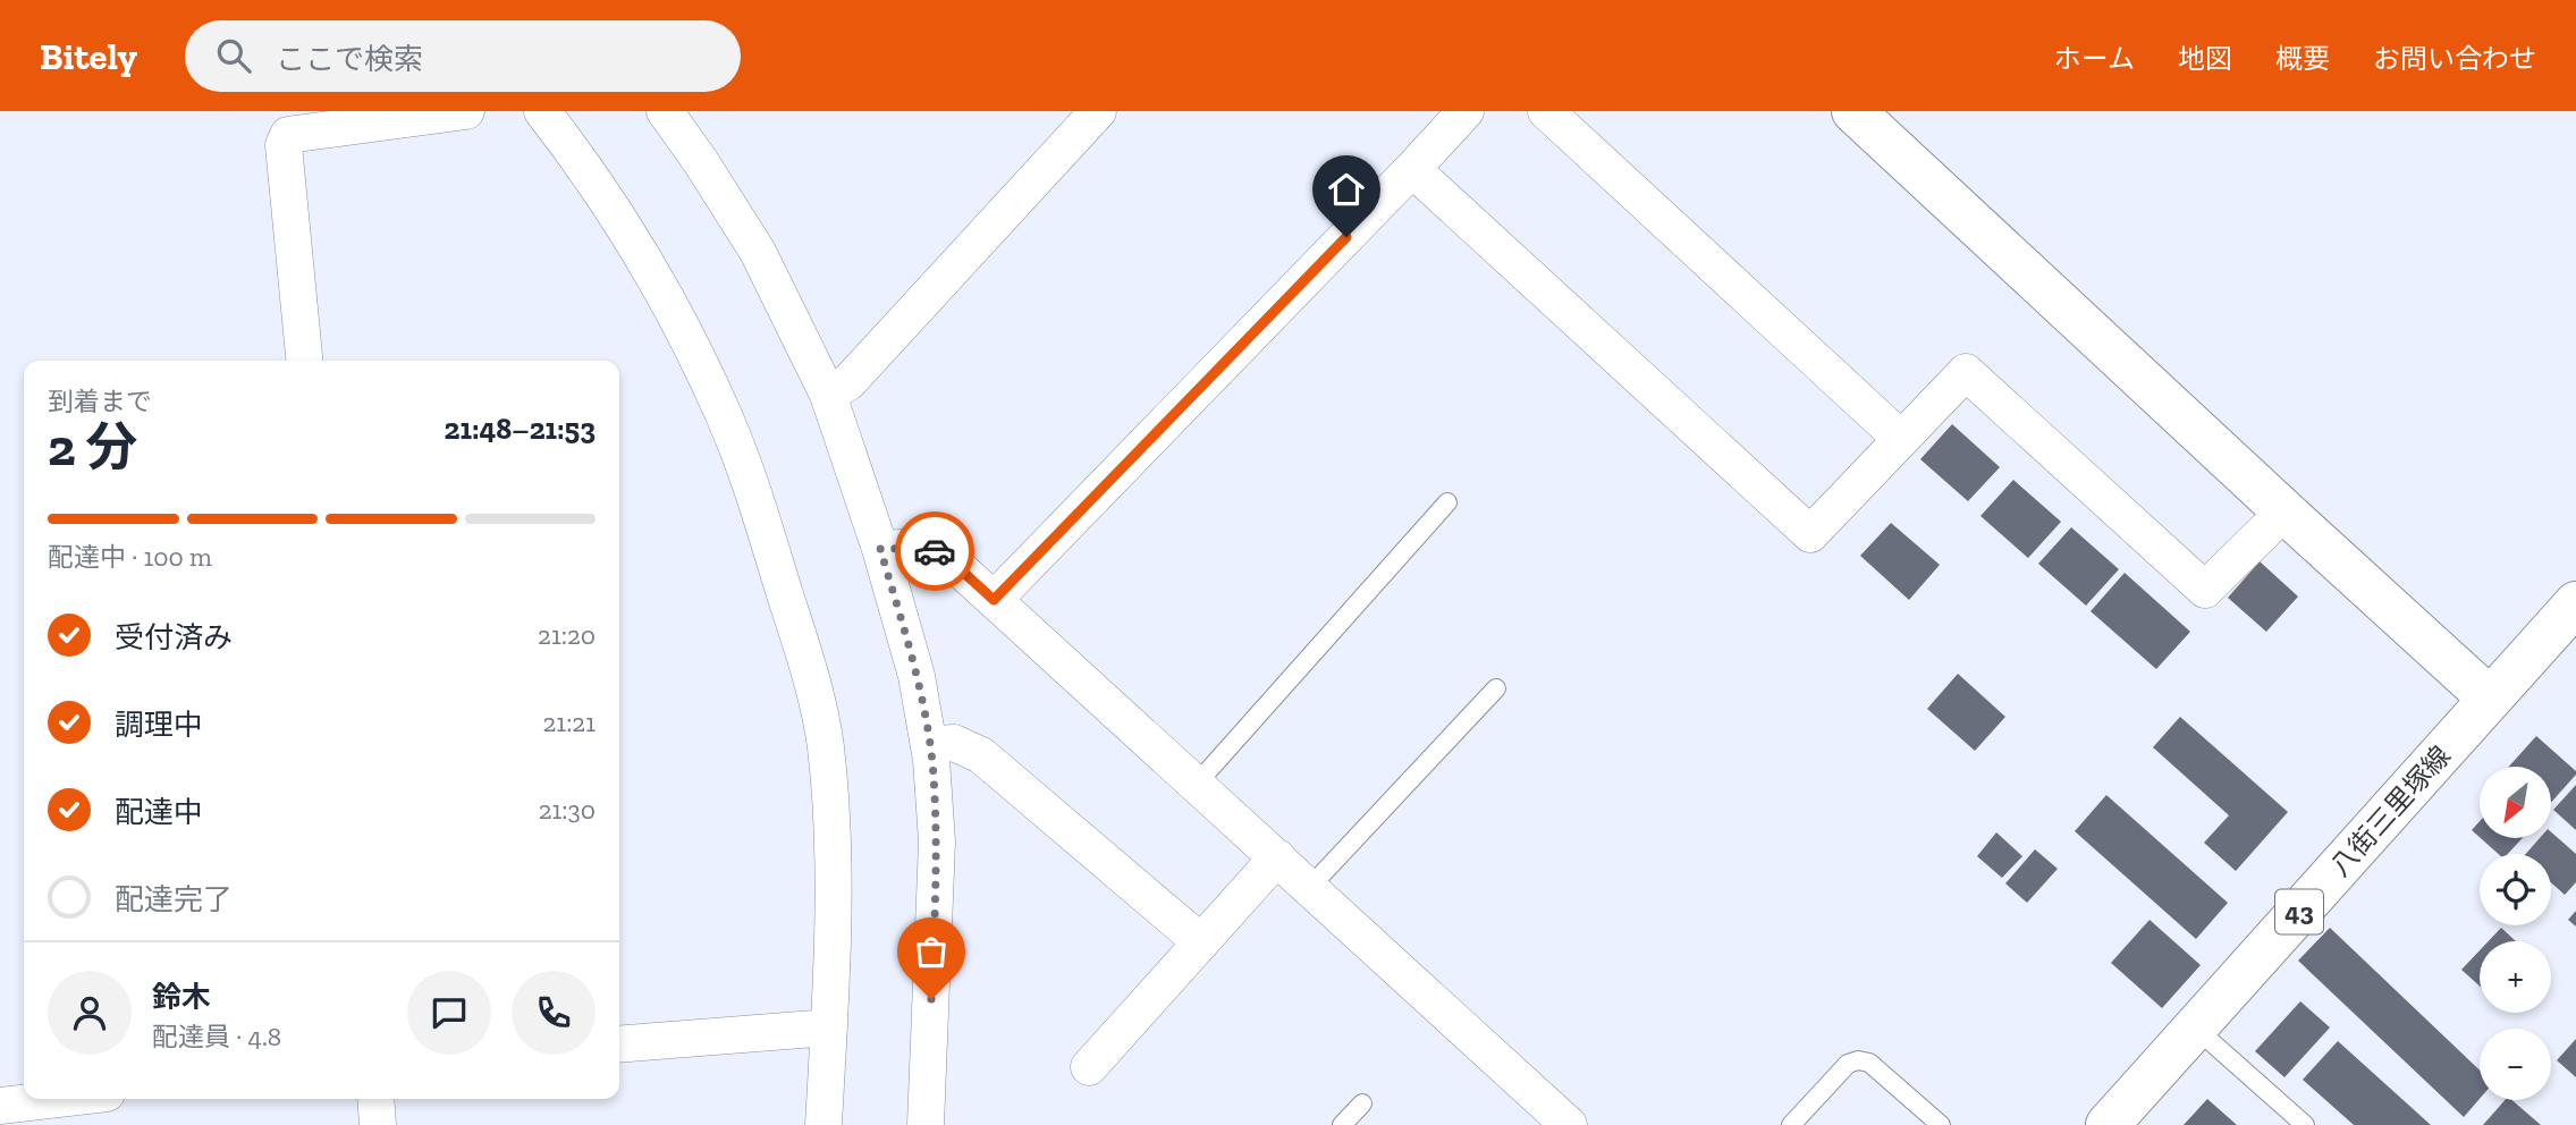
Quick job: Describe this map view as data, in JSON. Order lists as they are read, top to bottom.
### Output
{
  "streets": {
    "street": ["八街三里塚線", "43"]
  },
  "north": "bottom left",
  "page": {
    "header": "Bitely",
    "search": "ここで検索",
    "nav": [
      "ホーム",
      "地図",
      "概要",
      "お問い合わせ"
    ],
    "heading": ["2 分", "到着まで", "21:48–21:53"],
    "panel": ["鈴木", "配達員 · 4.8"],
    "bar": "配達中 · 100 m",
    "list": [
      ["受付済み", "21:20"],
      ["調理中", "21:21"],
      ["配達中", "21:30"],
      "配達完了"
    ],
    "map_buttons": ["+", "−"]
  }
}
